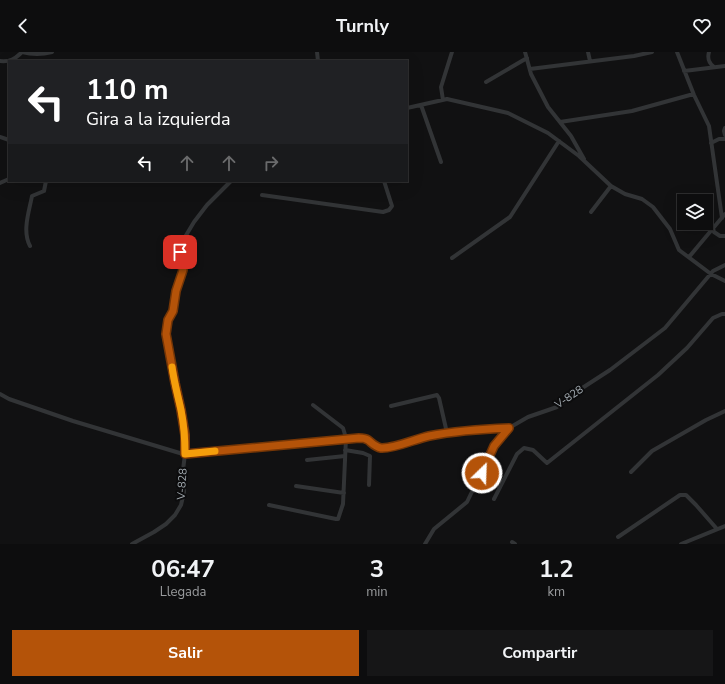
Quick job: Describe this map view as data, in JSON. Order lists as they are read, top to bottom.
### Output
{
  "streets": {
    "street": ["V-828"]
  },
  "page": {
    "header": "Turnly",
    "turn": ["110 m", "Gira a la izquierda"],
    "eta": [
      "06:47",
      "Llegada",
      "3",
      "min",
      "1.2",
      "km"
    ],
    "buttons": ["Salir", "Compartir"]
  }
}
